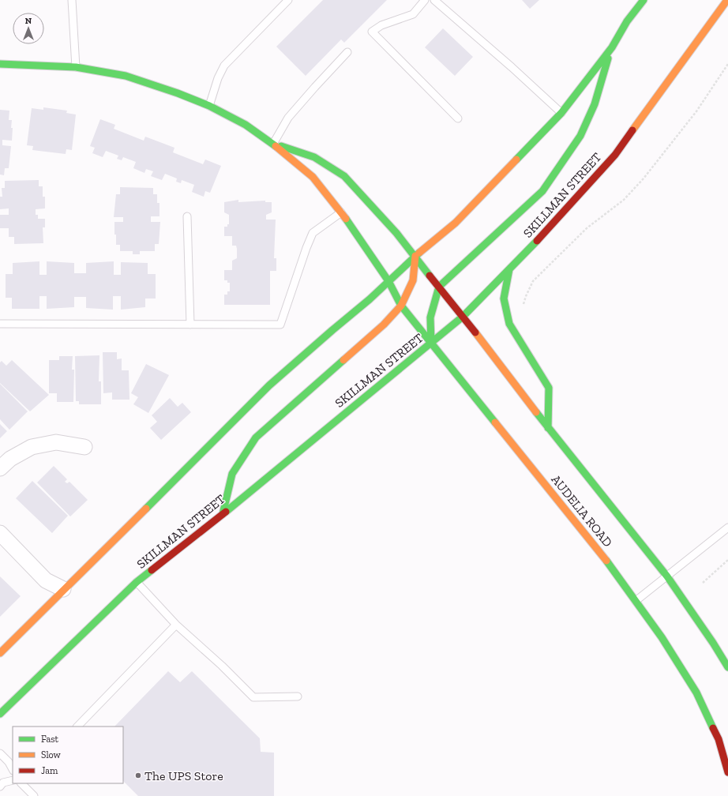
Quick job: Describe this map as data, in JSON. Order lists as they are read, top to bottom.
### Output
{
  "streets": {
    "main road": ["SKILLMAN STREET", "AUDELIA ROAD"]
  },
  "crossings": [
    ["SKILLMAN STREET", "AUDELIA ROAD"]
  ],
  "places": ["The UPS Store"],
  "legend": ["Fast", "Slow", "Jam"],
  "north": "top"
}
